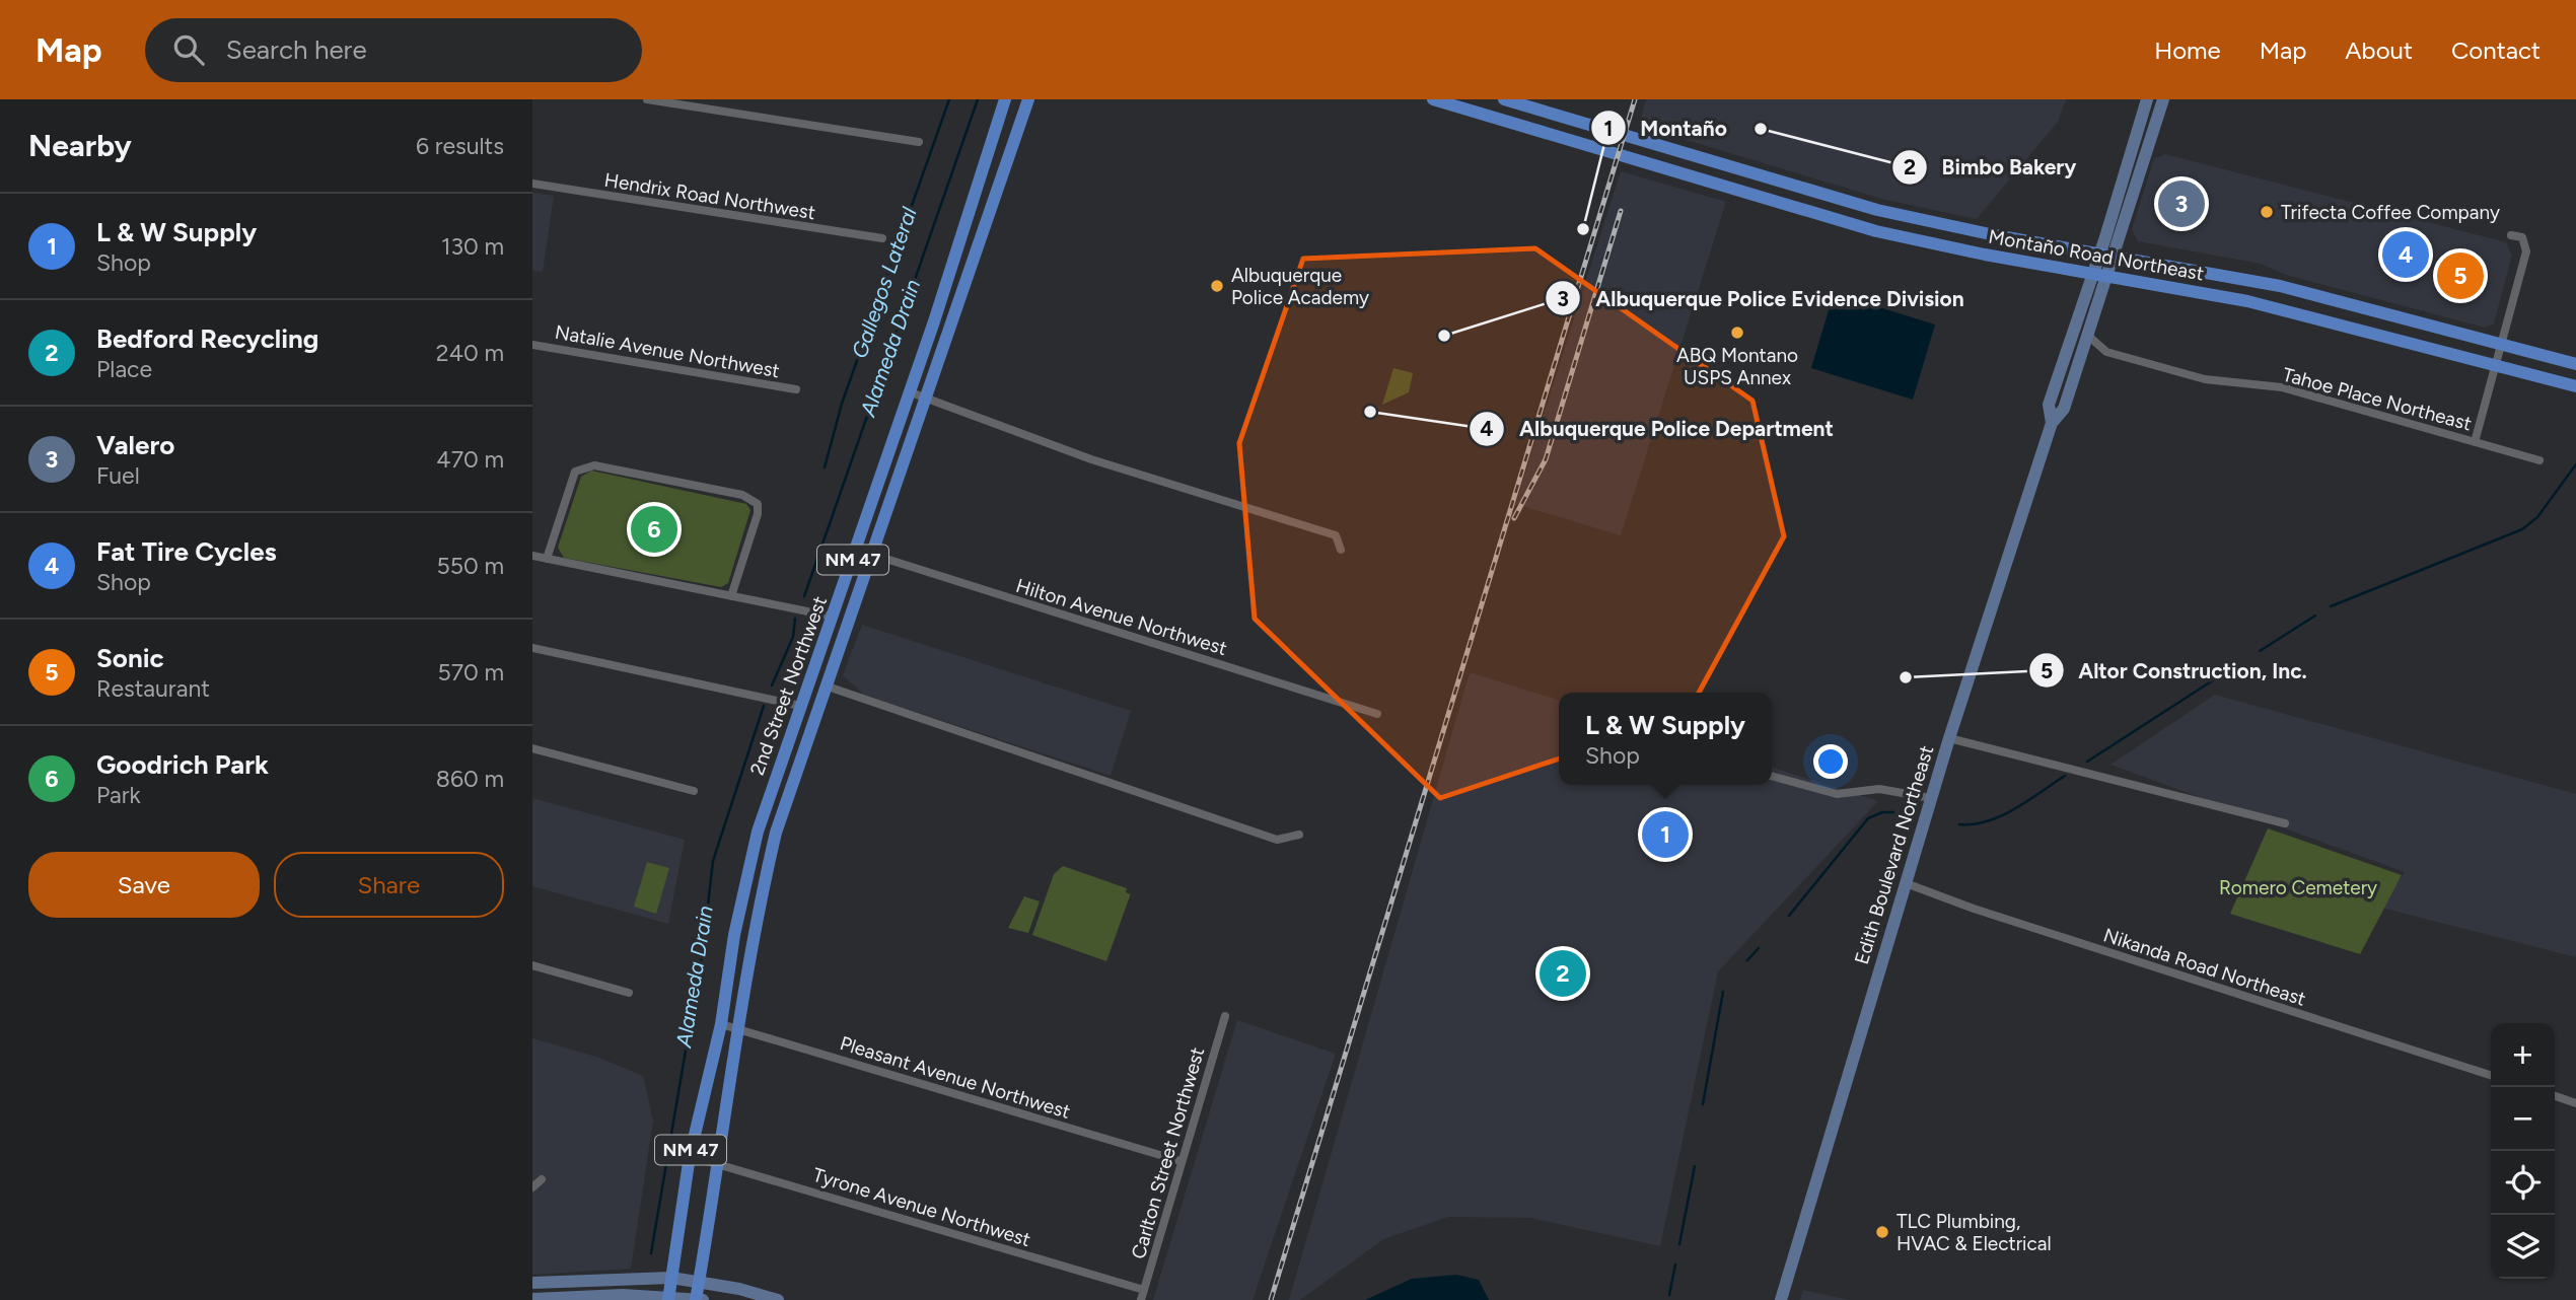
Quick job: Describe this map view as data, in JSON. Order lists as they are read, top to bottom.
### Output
{
  "streets": {
    "main road": ["Montaño Road Northeast", "NM 47", "2nd Street Northwest"],
    "street": [
      "Hendrix Road Northwest",
      "Natalie Avenue Northwest",
      "Tahoe Place Northeast",
      "Hilton Avenue Northwest",
      "Edith Boulevard Northeast",
      "Nikanda Road Northeast",
      "Pleasant Avenue Northwest",
      "Carlton Street Northwest",
      "Tyrone Avenue Northwest"
    ]
  },
  "crossings": [
    ["Montaño Road Northeast", "Edith Boulevard Northeast"],
    ["Tahoe Place Northeast", "Edith Boulevard Northeast"],
    ["Hilton Avenue Northwest", "2nd Street Northwest"],
    ["2nd Street Northwest", "Pleasant Avenue Northwest"],
    ["2nd Street Northwest", "Tyrone Avenue Northwest"],
    ["Edith Boulevard Northeast", "Nikanda Road Northeast"],
    ["Pleasant Avenue Northwest", "Carlton Street Northwest"],
    ["Carlton Street Northwest", "Tyrone Avenue Northwest"]
  ],
  "water": ["Gallegos Lateral", "Alameda Drain"],
  "parks": ["Romero Cemetery"],
  "places": [
    "Bimbo Bakery",
    "Trifecta Coffee Company",
    "Montaño",
    "Albuquerque Police Academy",
    "ABQ Montano USPS Annex",
    "Albuquerque Police Evidence Division",
    "Albuquerque Police Department",
    "Altor Construction, Inc.",
    "TLC Plumbing, HVAC & Electrical"
  ],
  "page": {
    "header": "Map",
    "search": "Search here",
    "nav": [
      "Home",
      "Map",
      "About",
      "Contact"
    ],
    "heading": ["Nearby", "6 results"],
    "pins": [
      "3",
      "4",
      "5",
      "6",
      "1",
      "2"
    ],
    "list": [
      {
        "mark": "1",
        "name": "L & W Supply",
        "note": "Shop",
        "value": "130 m"
      },
      {
        "mark": "2",
        "name": "Bedford Recycling",
        "note": "Place",
        "value": "240 m"
      },
      {
        "mark": "3",
        "name": "Valero",
        "note": "Fuel",
        "value": "470 m"
      },
      {
        "mark": "4",
        "name": "Fat Tire Cycles",
        "note": "Shop",
        "value": "550 m"
      },
      {
        "mark": "5",
        "name": "Sonic",
        "note": "Restaurant",
        "value": "570 m"
      },
      {
        "mark": "6",
        "name": "Goodrich Park",
        "note": "Park",
        "value": "860 m"
      }
    ],
    "popup": ["L & W Supply", "Shop"],
    "buttons": ["Save", "Share"],
    "map_buttons": ["+", "−"]
  }
}
